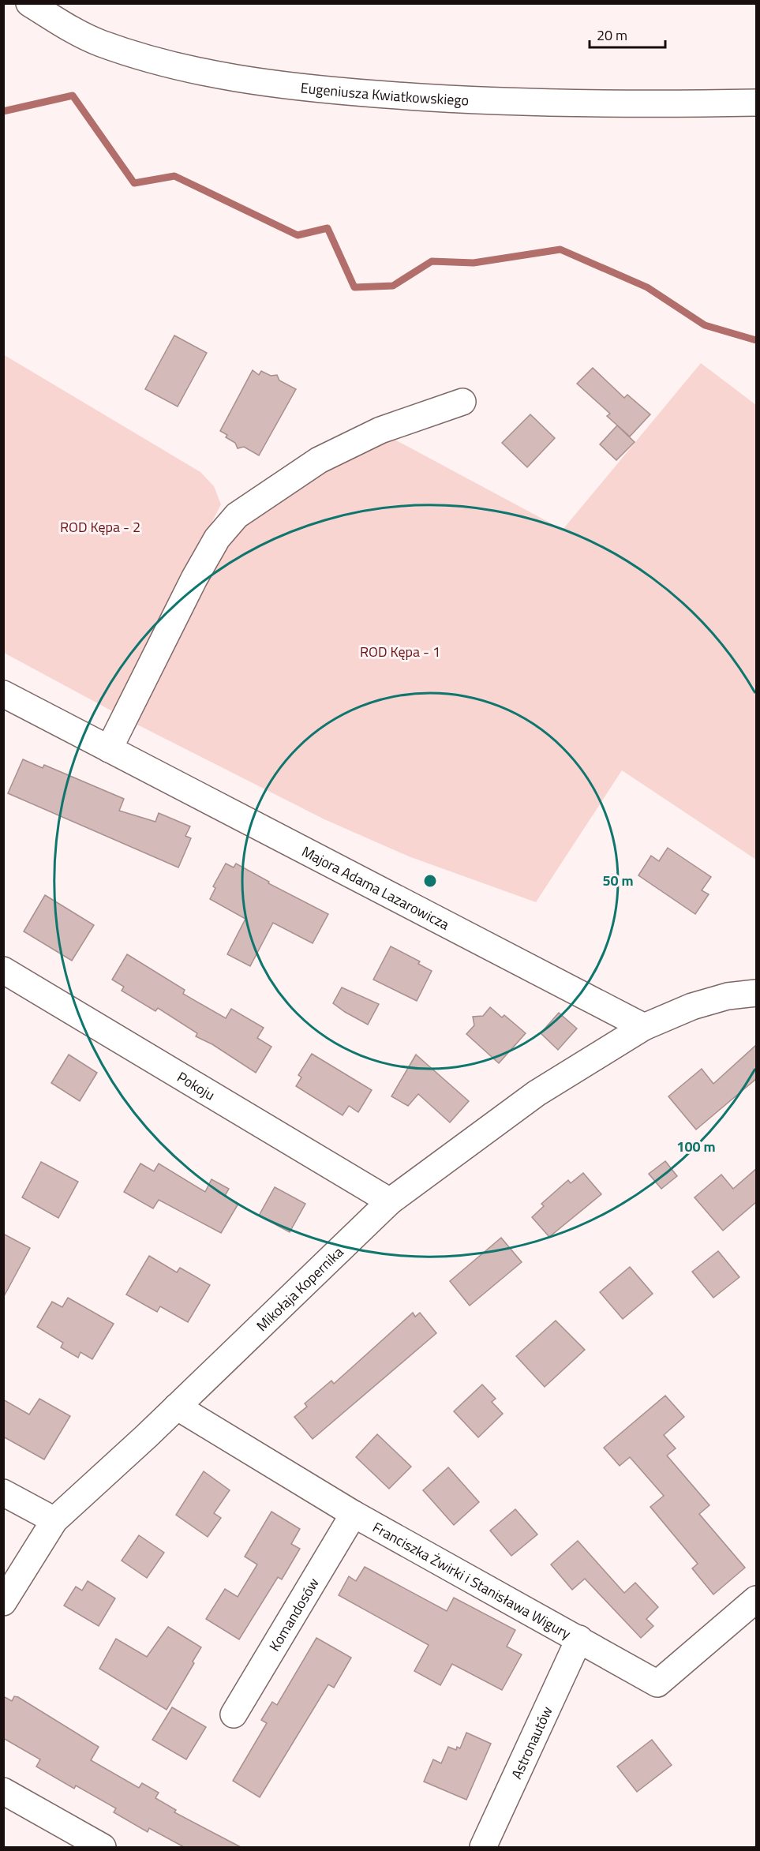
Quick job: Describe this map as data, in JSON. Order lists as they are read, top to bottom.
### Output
{
  "streets": {
    "street": [
      "Eugeniusza Kwiatkowskiego",
      "Majora Adama Lazarowicza",
      "Pokoju",
      "Mikołaja Kopernika",
      "Franciszka Żwirki i Stanisława Wigury",
      "Komandosów",
      "Astronautów"
    ]
  },
  "crossings": [
    ["Majora Adama Lazarowicza", "Mikołaja Kopernika"],
    ["Pokoju", "Mikołaja Kopernika"],
    ["Mikołaja Kopernika", "Franciszka Żwirki i Stanisława Wigury"],
    ["Franciszka Żwirki i Stanisława Wigury", "Komandosów"],
    ["Franciszka Żwirki i Stanisława Wigury", "Astronautów"]
  ],
  "parks": ["ROD Kępa - 2", "ROD Kępa - 1"],
  "scale_bar": "20 m",
  "rings": ["50 m", "100 m"]
}
